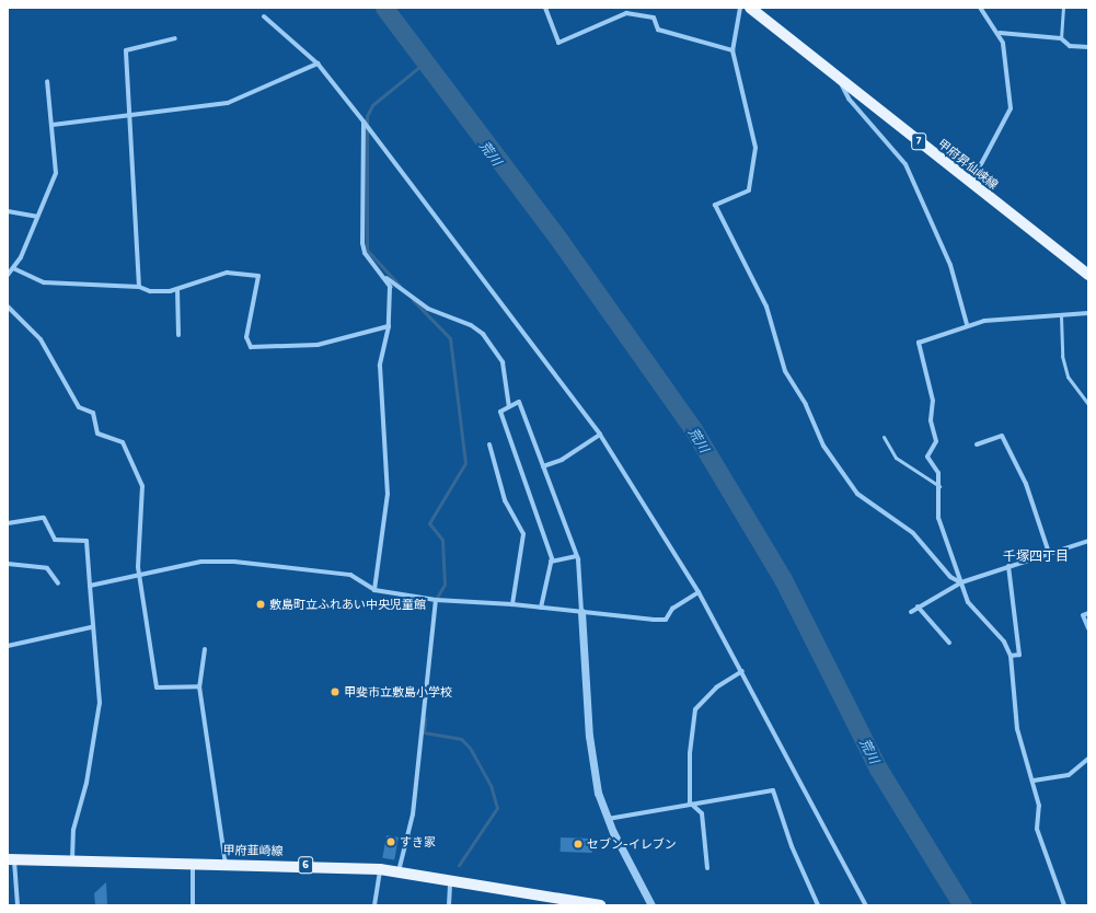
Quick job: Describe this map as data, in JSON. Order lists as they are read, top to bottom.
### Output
{
  "streets": {
    "main road": [
      "7",
      "甲府昇仙峡線",
      "甲府韮崎線",
      "6"
    ]
  },
  "districts": ["千塚四丁目"],
  "water": ["荒川"],
  "places": [
    "敷島町立ふれあい中央児童館",
    "甲斐市立敷島小学校",
    "すき家",
    "セブン-イレブン"
  ]
}
